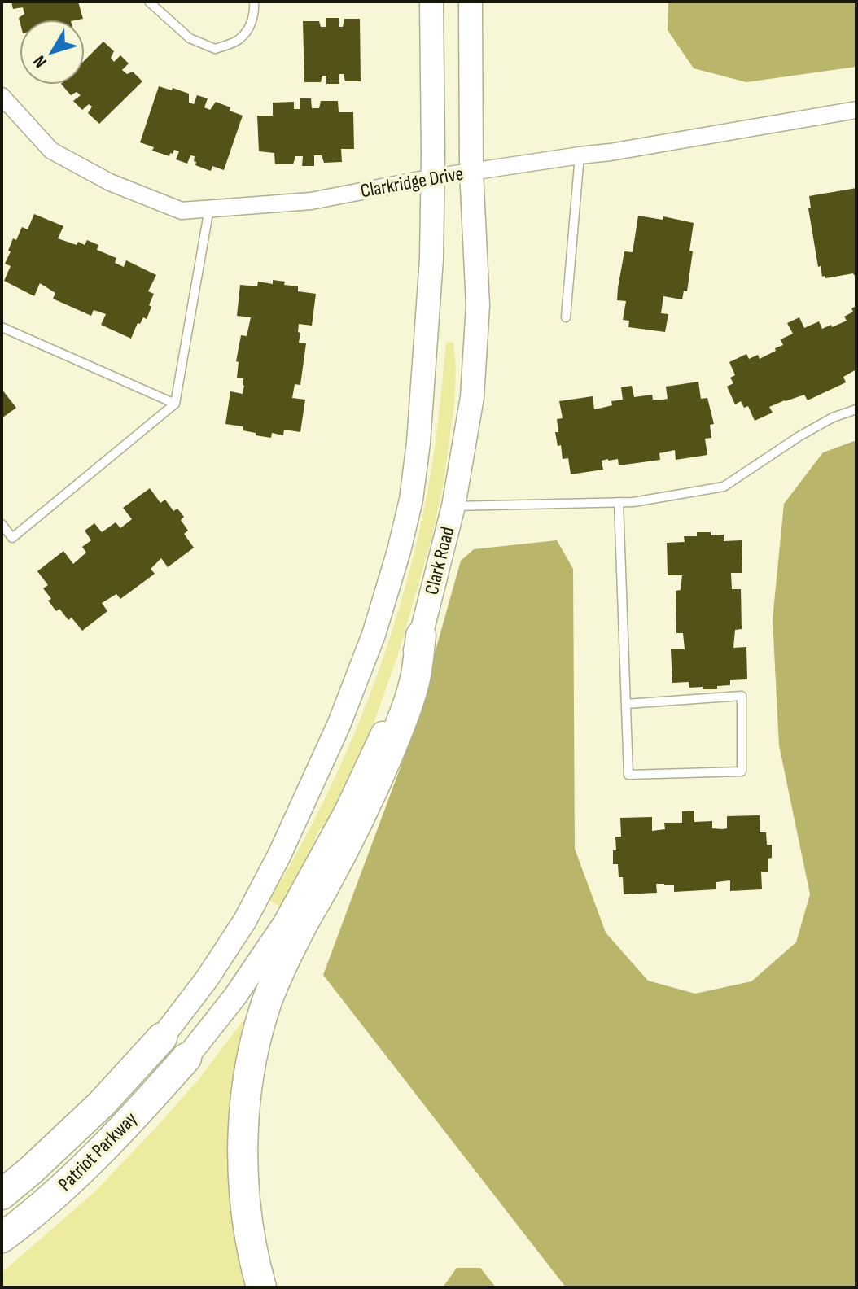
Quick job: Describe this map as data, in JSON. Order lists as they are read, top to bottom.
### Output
{
  "streets": {
    "highway": ["Patriot Parkway"],
    "main road": ["Clark Road"],
    "street": ["Clarkridge Drive"]
  },
  "crossings": [
    ["Clarkridge Drive", "Clark Road"],
    ["Clark Road", "Patriot Parkway"]
  ],
  "north": "bottom left"
}
